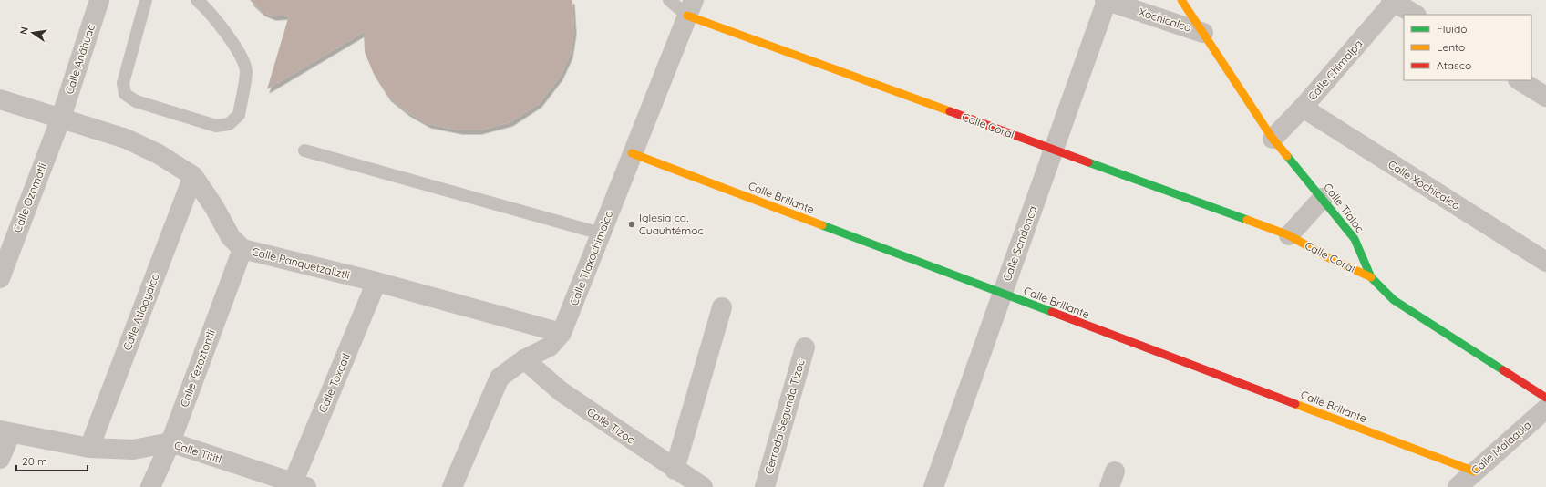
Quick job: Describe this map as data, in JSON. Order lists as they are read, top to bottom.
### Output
{
  "streets": {
    "street": [
      "Xochicalco",
      "Calle Anáhuac",
      "Calle Chimalpa",
      "Calle Coral",
      "Calle Xochicalco",
      "Calle Ozomatli",
      "Calle Brillante",
      "Calle Tlaloc",
      "Calle Sandonca",
      "Calle Tlaxochimalco",
      "Calle Panquetzaliztli",
      "Calle Atlaoyalco",
      "Calle Tezoztontli",
      "Calle Toxcatl",
      "Cerrada Segunda Tizoc",
      "Calle Tizoc",
      "Calle Malaquia",
      "Calle Tititl"
    ]
  },
  "crossings": [
    ["Xochicalco", "Calle Tlaloc"],
    ["Xochicalco", "Calle Sandonca"],
    ["Calle Anáhuac", "Calle Ozomatli"],
    ["Calle Anáhuac", "Calle Panquetzaliztli"],
    ["Calle Chimalpa", "Calle Xochicalco"],
    ["Calle Chimalpa", "Calle Tlaloc"],
    ["Calle Coral", "Calle Tlaloc"],
    ["Calle Coral", "Calle Sandonca"],
    ["Calle Coral", "Calle Tlaxochimalco"],
    ["Calle Ozomatli", "Calle Panquetzaliztli"],
    ["Calle Brillante", "Calle Sandonca"],
    ["Calle Brillante", "Calle Tlaxochimalco"],
    ["Calle Brillante", "Calle Malaquia"],
    ["Calle Tlaxochimalco", "Calle Panquetzaliztli"],
    ["Calle Tlaxochimalco", "Calle Tizoc"],
    ["Calle Panquetzaliztli", "Calle Atlaoyalco"],
    ["Calle Panquetzaliztli", "Calle Tezoztontli"],
    ["Calle Panquetzaliztli", "Calle Toxcatl"],
    ["Calle Atlaoyalco", "Calle Tititl"],
    ["Calle Tezoztontli", "Calle Tititl"],
    ["Calle Toxcatl", "Calle Tititl"]
  ],
  "places": ["Iglesia cd. Cuauhtémoc"],
  "legend": ["Fluido", "Lento", "Atasco"],
  "scale_bar": "20 m",
  "north": "left"
}
